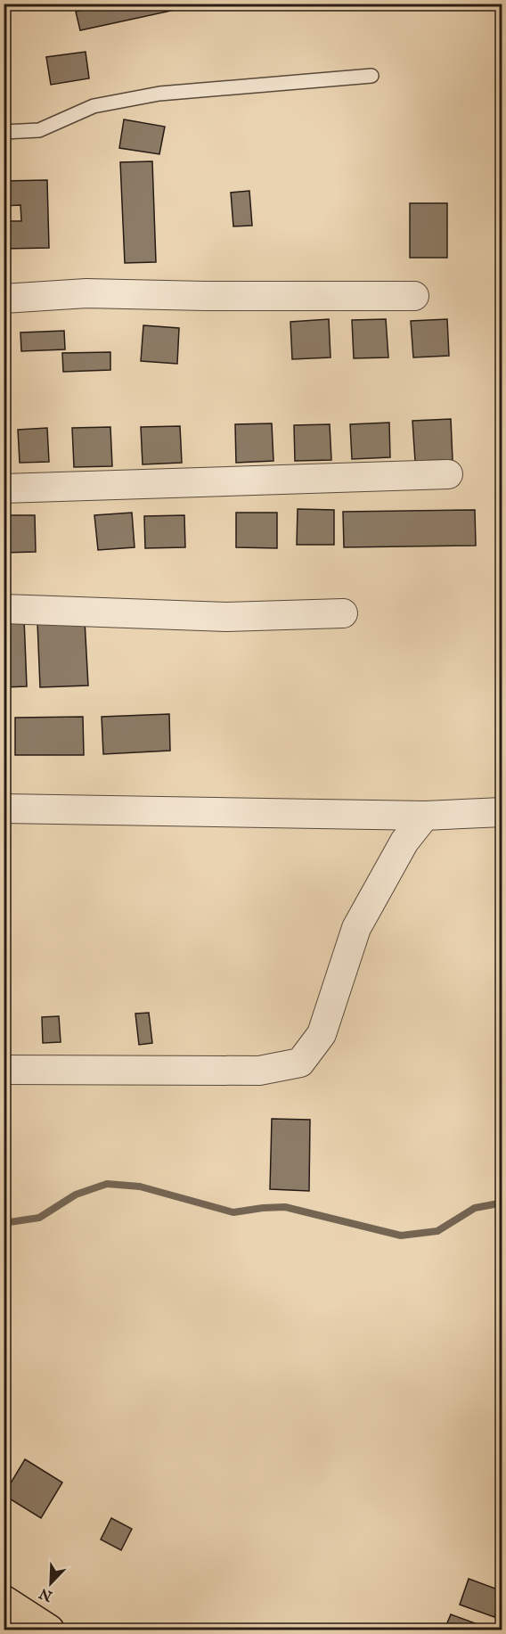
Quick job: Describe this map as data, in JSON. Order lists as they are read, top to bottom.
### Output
{
  "north": "bottom left"
}
